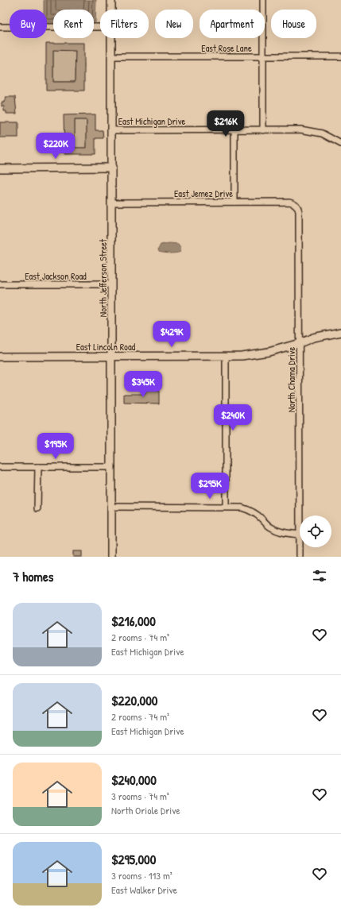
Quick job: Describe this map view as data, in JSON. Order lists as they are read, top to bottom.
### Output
{
  "streets": {
    "street": [
      "East Rose Lane",
      "East Michigan Drive",
      "East Jemez Drive",
      "East Jackson Road",
      "North Jefferson Street",
      "East Lincoln Road",
      "North Chama Drive"
    ]
  },
  "crossings": [
    ["East Rose Lane", "North Jefferson Street"],
    ["East Michigan Drive", "North Jefferson Street"],
    ["East Jemez Drive", "North Jefferson Street"],
    ["East Jemez Drive", "North Chama Drive"],
    ["East Jackson Road", "North Jefferson Street"],
    ["North Jefferson Street", "East Lincoln Road"],
    ["East Lincoln Road", "North Chama Drive"]
  ],
  "page": {
    "chip": [
      "Buy",
      "Rent",
      "Filters",
      "New",
      "Apartment",
      "House"
    ],
    "price": [
      "$216K",
      "$220K",
      "$429K",
      "$345K",
      "$240K",
      "$195K",
      "$295K"
    ],
    "heading": "7 homes",
    "list": [
      {
        "name": "$216,000",
        "note": "2 rooms · 74 m² · East Michigan Drive"
      },
      {
        "name": "$220,000",
        "note": "2 rooms · 74 m² · East Michigan Drive"
      },
      {
        "name": "$240,000",
        "note": "3 rooms · 74 m² · North Oriole Drive"
      },
      {
        "name": "$295,000",
        "note": "3 rooms · 113 m² · East Walker Drive"
      }
    ]
  }
}
